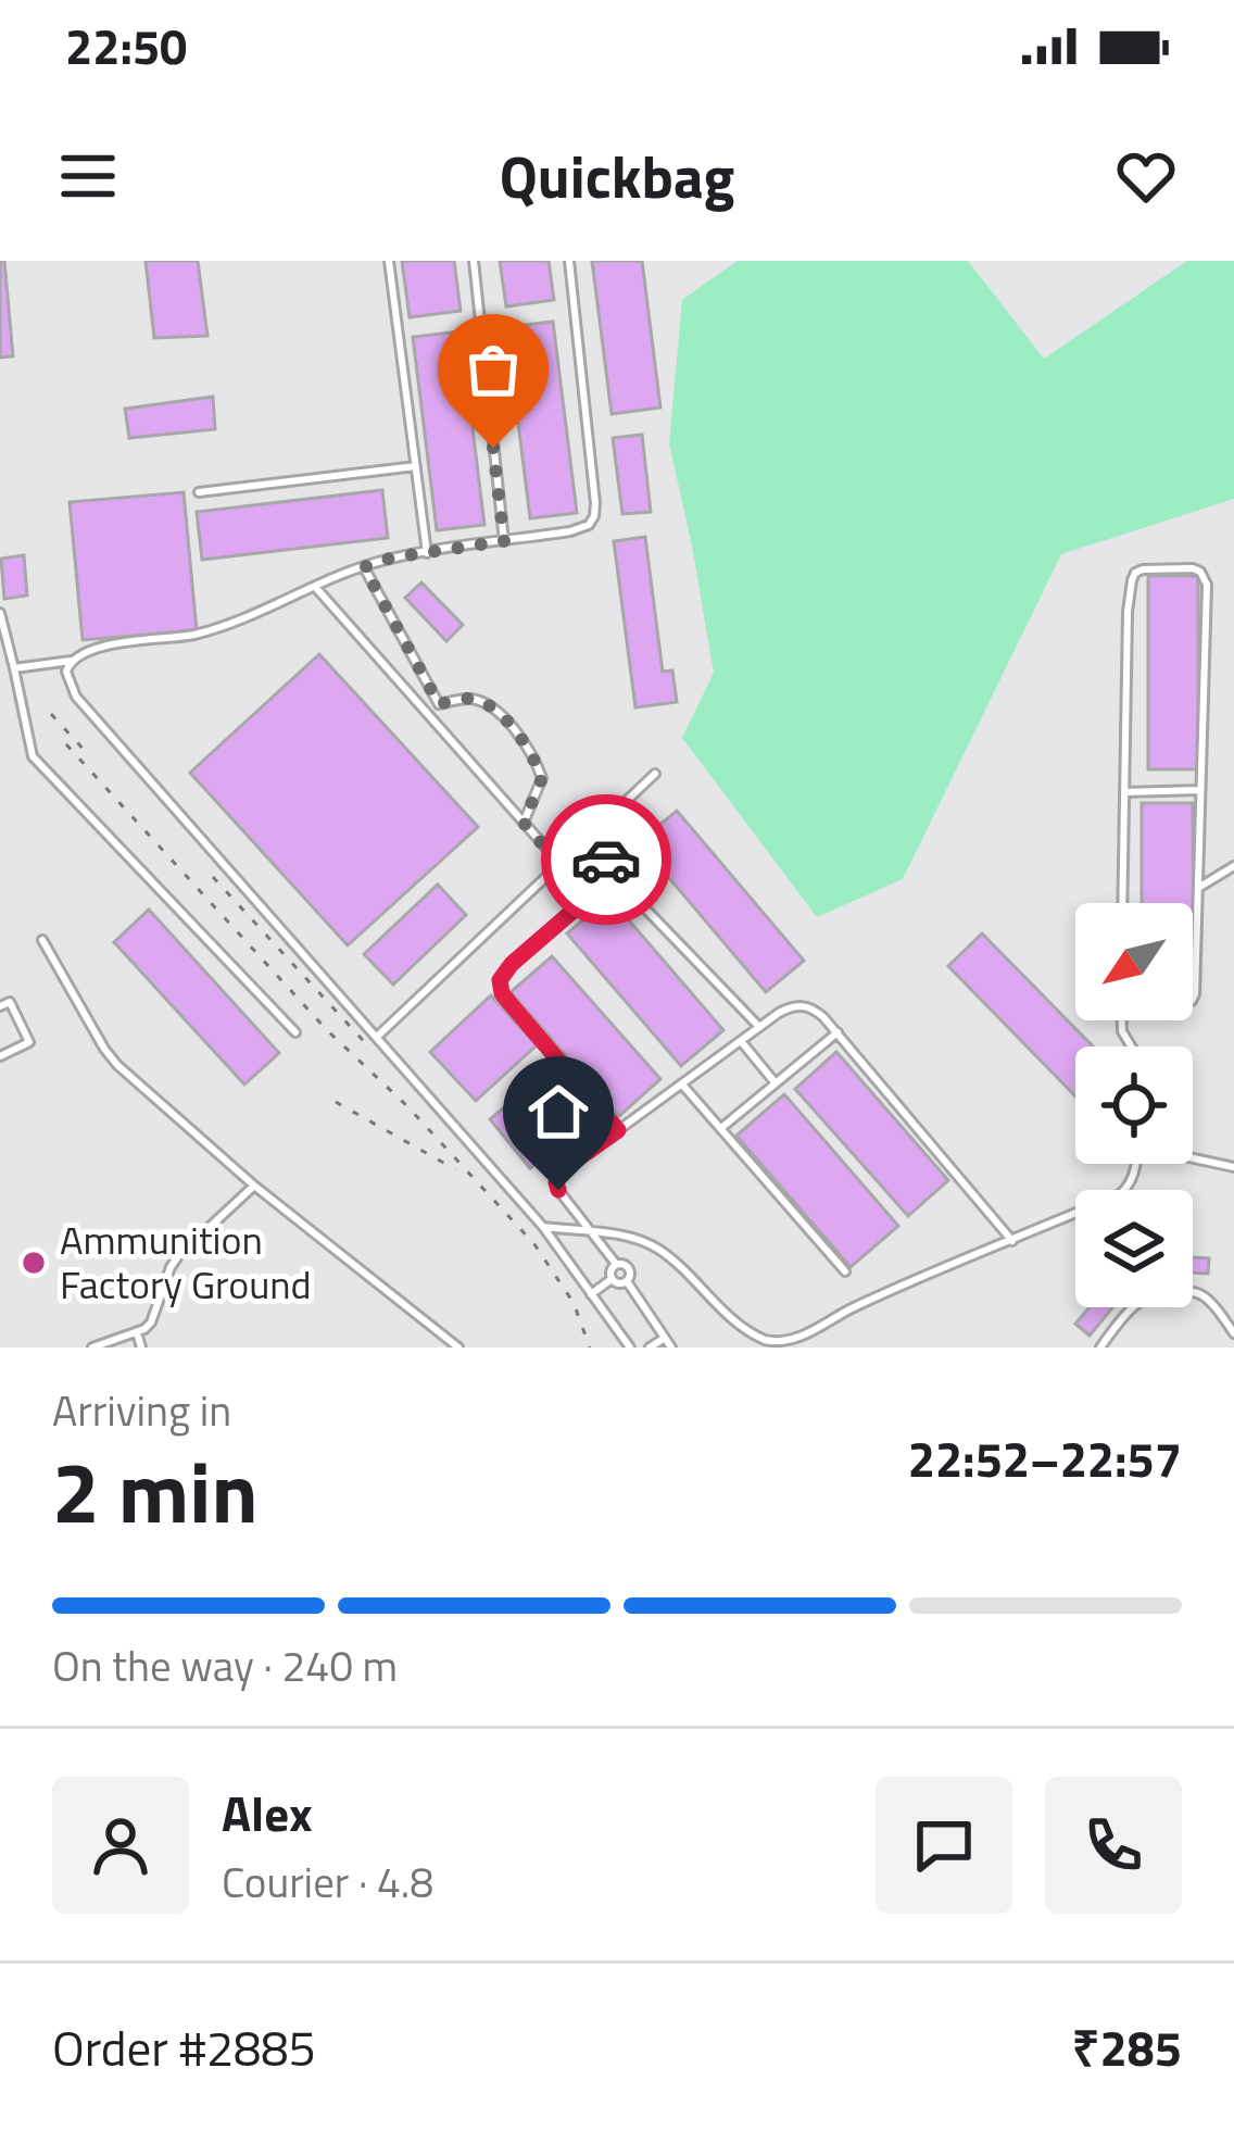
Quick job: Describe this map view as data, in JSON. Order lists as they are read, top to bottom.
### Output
{
  "places": ["Ammunition Factory Ground"],
  "north": "bottom left",
  "page": {
    "status": "22:50",
    "header": "Quickbag",
    "heading": ["2 min", "Arriving in", "22:52–22:57"],
    "panel": [
      "Alex",
      "Courier · 4.8",
      "Order #2885",
      "₹285"
    ],
    "bar": "On the way · 240 m"
  }
}
